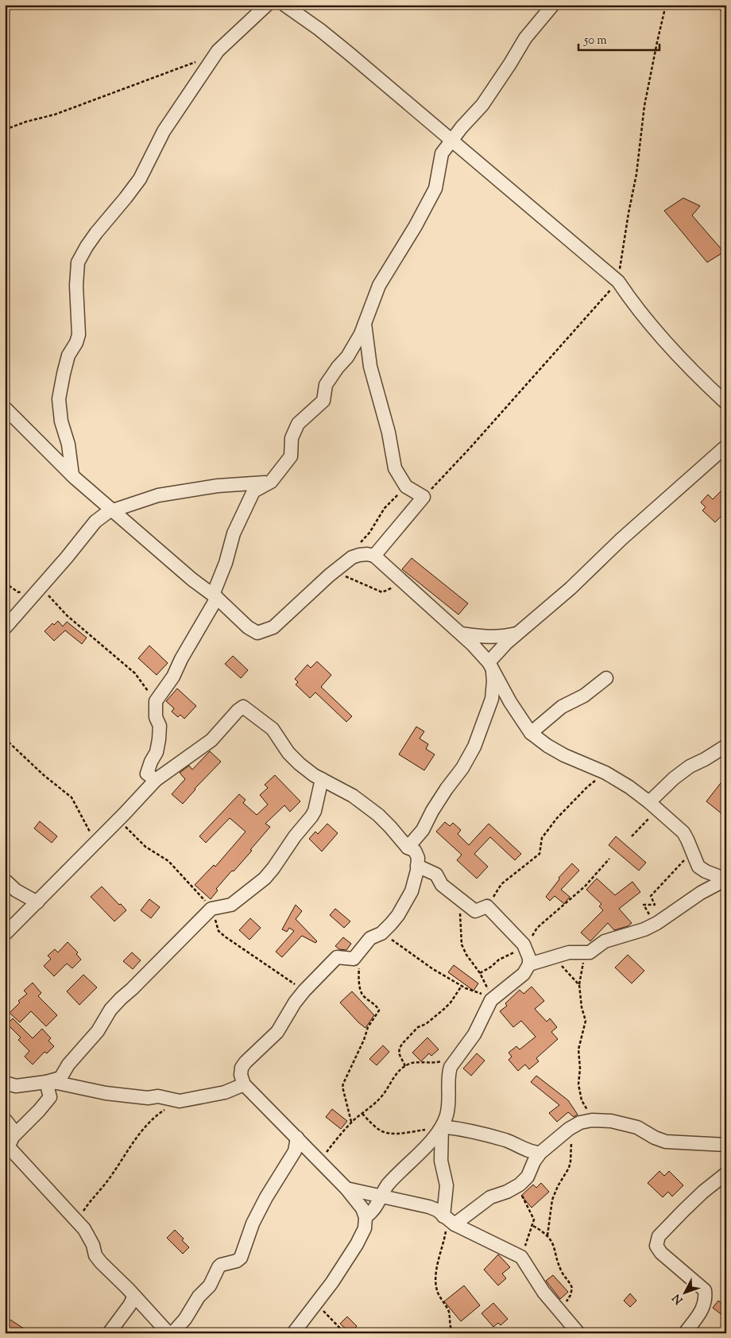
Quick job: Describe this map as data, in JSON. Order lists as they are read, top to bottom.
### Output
{
  "scale_bar": "50 m",
  "north": "bottom left"
}
